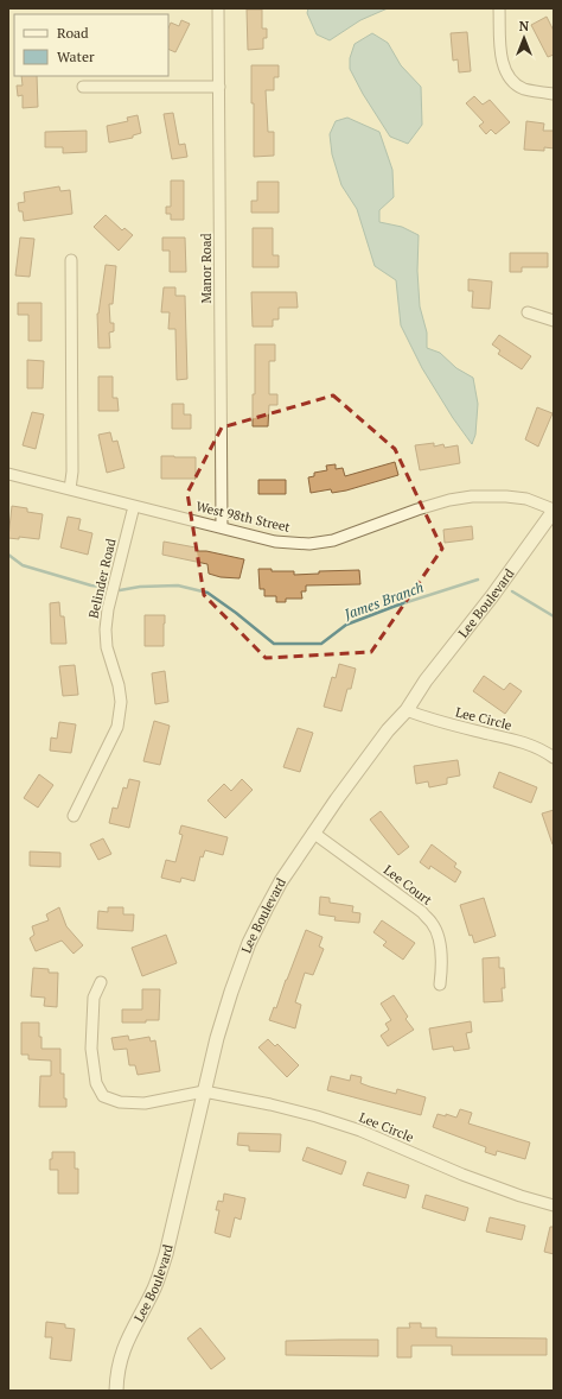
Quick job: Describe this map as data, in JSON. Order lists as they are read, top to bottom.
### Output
{
  "streets": {
    "street": [
      "Manor Road",
      "West 98th Street",
      "Belinder Road",
      "Lee Boulevard",
      "Lee Circle",
      "Lee Court"
    ]
  },
  "crossings": [
    ["Manor Road", "West 98th Street"],
    ["West 98th Street", "Belinder Road"],
    ["West 98th Street", "Lee Boulevard"],
    ["Lee Boulevard", "Lee Circle"],
    ["Lee Boulevard", "Lee Court"]
  ],
  "water": ["James Branch"],
  "legend": ["Road", "Water"],
  "north": "top"
}
